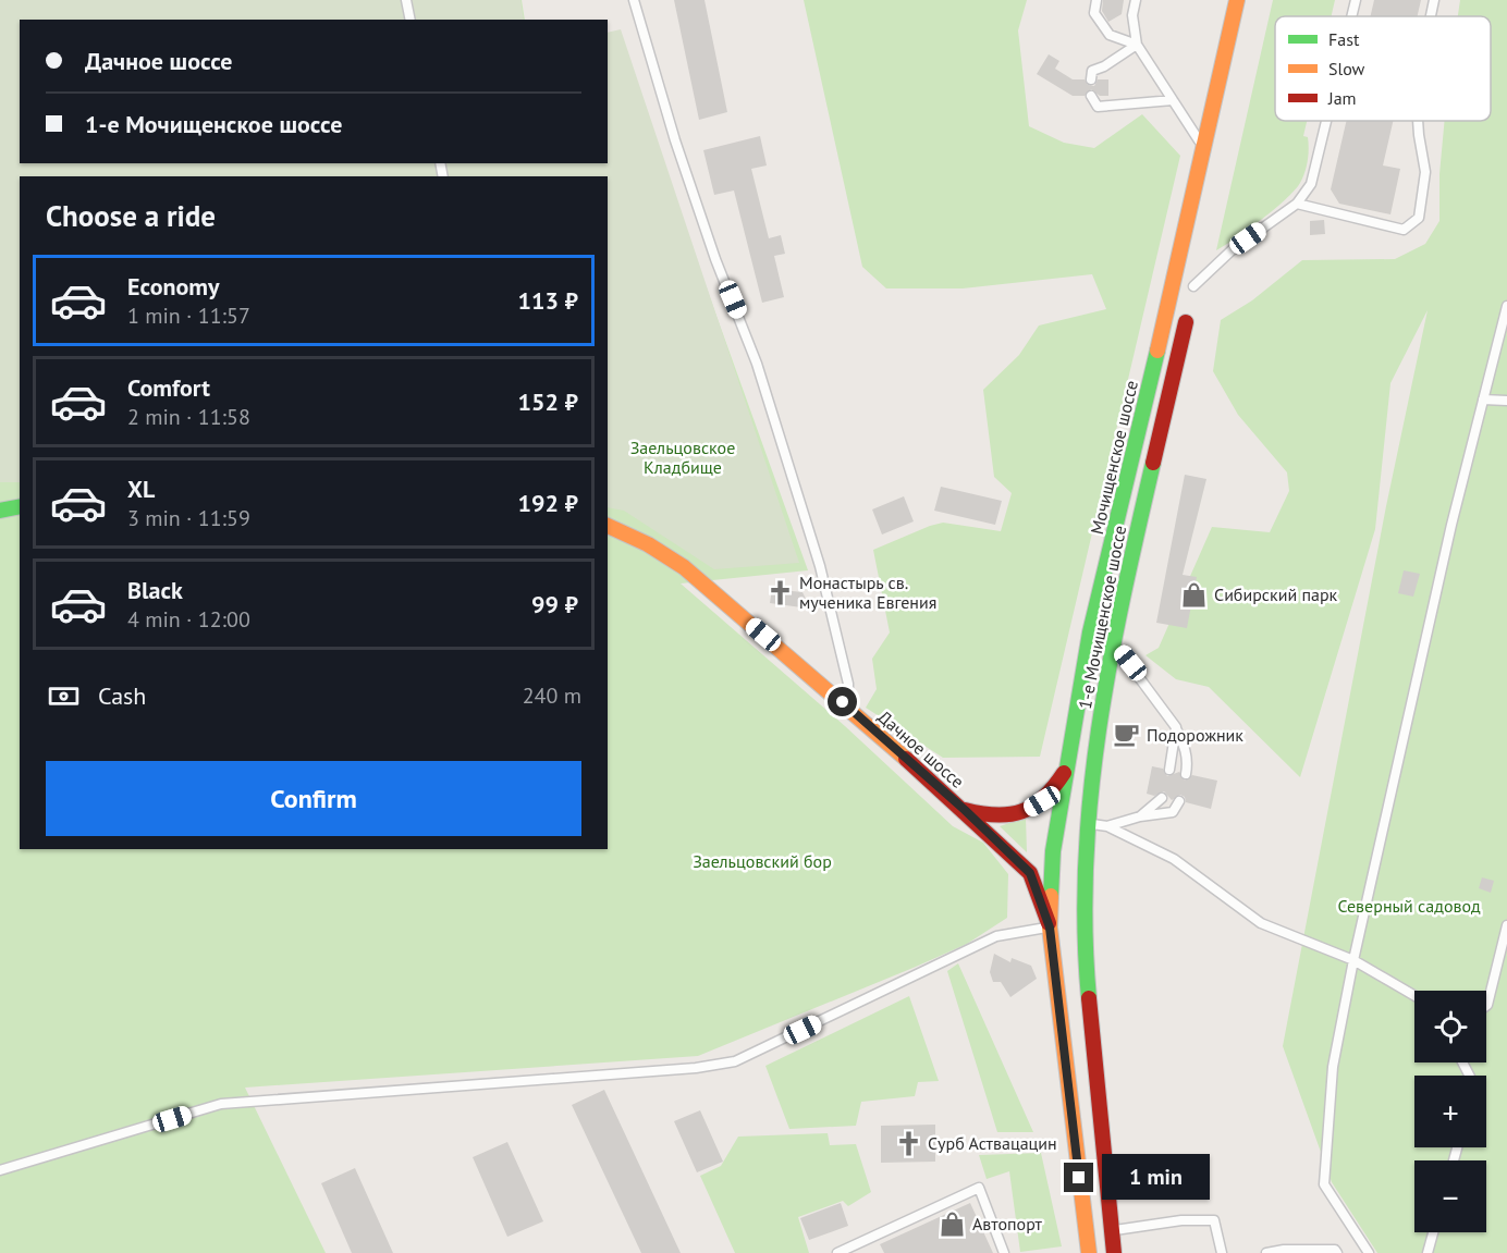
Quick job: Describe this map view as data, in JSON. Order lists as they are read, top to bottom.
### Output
{
  "streets": {
    "main road": ["Мочищенское шоссе", "1-е Мочищенское шоссе", "Дачное шоссе"]
  },
  "crossings": [
    ["Мочищенское шоссе", "1-е Мочищенское шоссе"],
    ["Мочищенское шоссе", "Дачное шоссе"],
    ["1-е Мочищенское шоссе", "Дачное шоссе"]
  ],
  "parks": ["Заельцовское Кладбище", "Заельцовский бор", "Северный садовод"],
  "places": {
    "church": ["Монастырь св. мученика Евгения", "Сурб Аствацацин"],
    "shop": ["Сибирский парк", "Автопорт"],
    "cafe": ["Подорожник"]
  },
  "legend": ["Fast", "Slow", "Jam"],
  "page": {
    "banner": ["Дачное шоссе", "1-е Мочищенское шоссе"],
    "heading": "Choose a ride",
    "list": [
      {
        "name": "Economy",
        "note": "1 min · 11:57",
        "value": "113 ₽"
      },
      {
        "name": "Comfort",
        "note": "2 min · 11:58",
        "value": "152 ₽"
      },
      {
        "name": "XL",
        "note": "3 min · 11:59",
        "value": "192 ₽"
      },
      {
        "name": "Black",
        "note": "4 min · 12:00",
        "value": "99 ₽"
      }
    ],
    "pay": ["Cash", "240 m"],
    "buttons": "Confirm",
    "map_buttons": ["+", "−"],
    "bubble": "1 min"
  }
}
